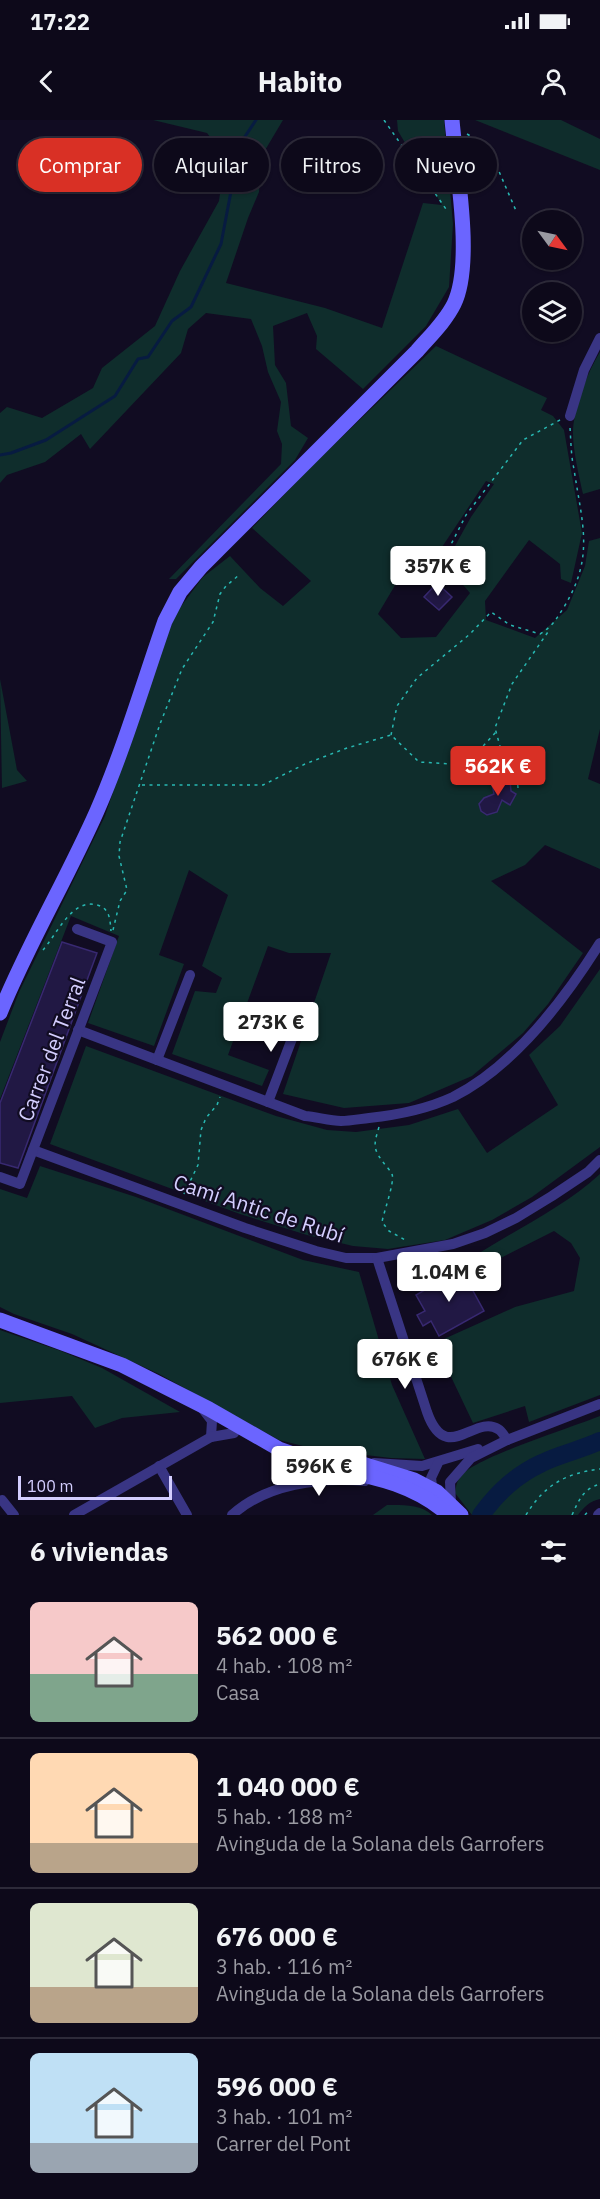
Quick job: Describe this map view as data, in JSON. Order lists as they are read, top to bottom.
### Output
{
  "streets": {
    "street": ["Carrer del Terral", "Camí Antic de Rubí"]
  },
  "crossings": [
    ["Carrer del Terral", "Camí Antic de Rubí"]
  ],
  "scale_bar": "100 m",
  "north": "bottom right",
  "page": {
    "status": "17:22",
    "header": "Habito",
    "chip": [
      "Comprar",
      "Alquilar",
      "Filtros",
      "Nuevo"
    ],
    "price": [
      "357K €",
      "562K €",
      "273K €",
      "1.04M €",
      "676K €",
      "596K €"
    ],
    "scale": "100 m",
    "heading": "6 viviendas",
    "list": [
      {
        "name": "562 000 €",
        "note": "4 hab. · 108 m² · Casa"
      },
      {
        "name": "1 040 000 €",
        "note": "5 hab. · 188 m² · Avinguda de la Solana dels Garrofers"
      },
      {
        "name": "676 000 €",
        "note": "3 hab. · 116 m² · Avinguda de la Solana dels Garrofers"
      },
      {
        "name": "596 000 €",
        "note": "3 hab. · 101 m² · Carrer del Pont"
      }
    ]
  }
}
